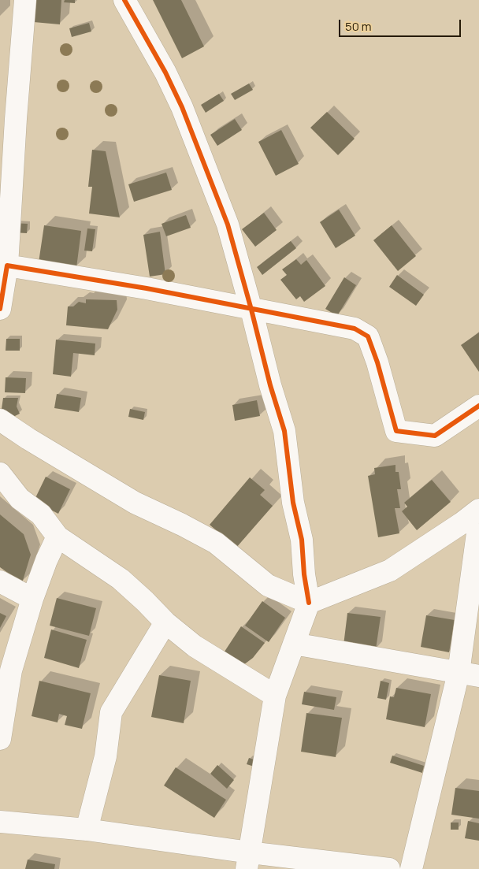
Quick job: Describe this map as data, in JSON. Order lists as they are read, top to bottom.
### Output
{
  "scale_bar": "50 m"
}
